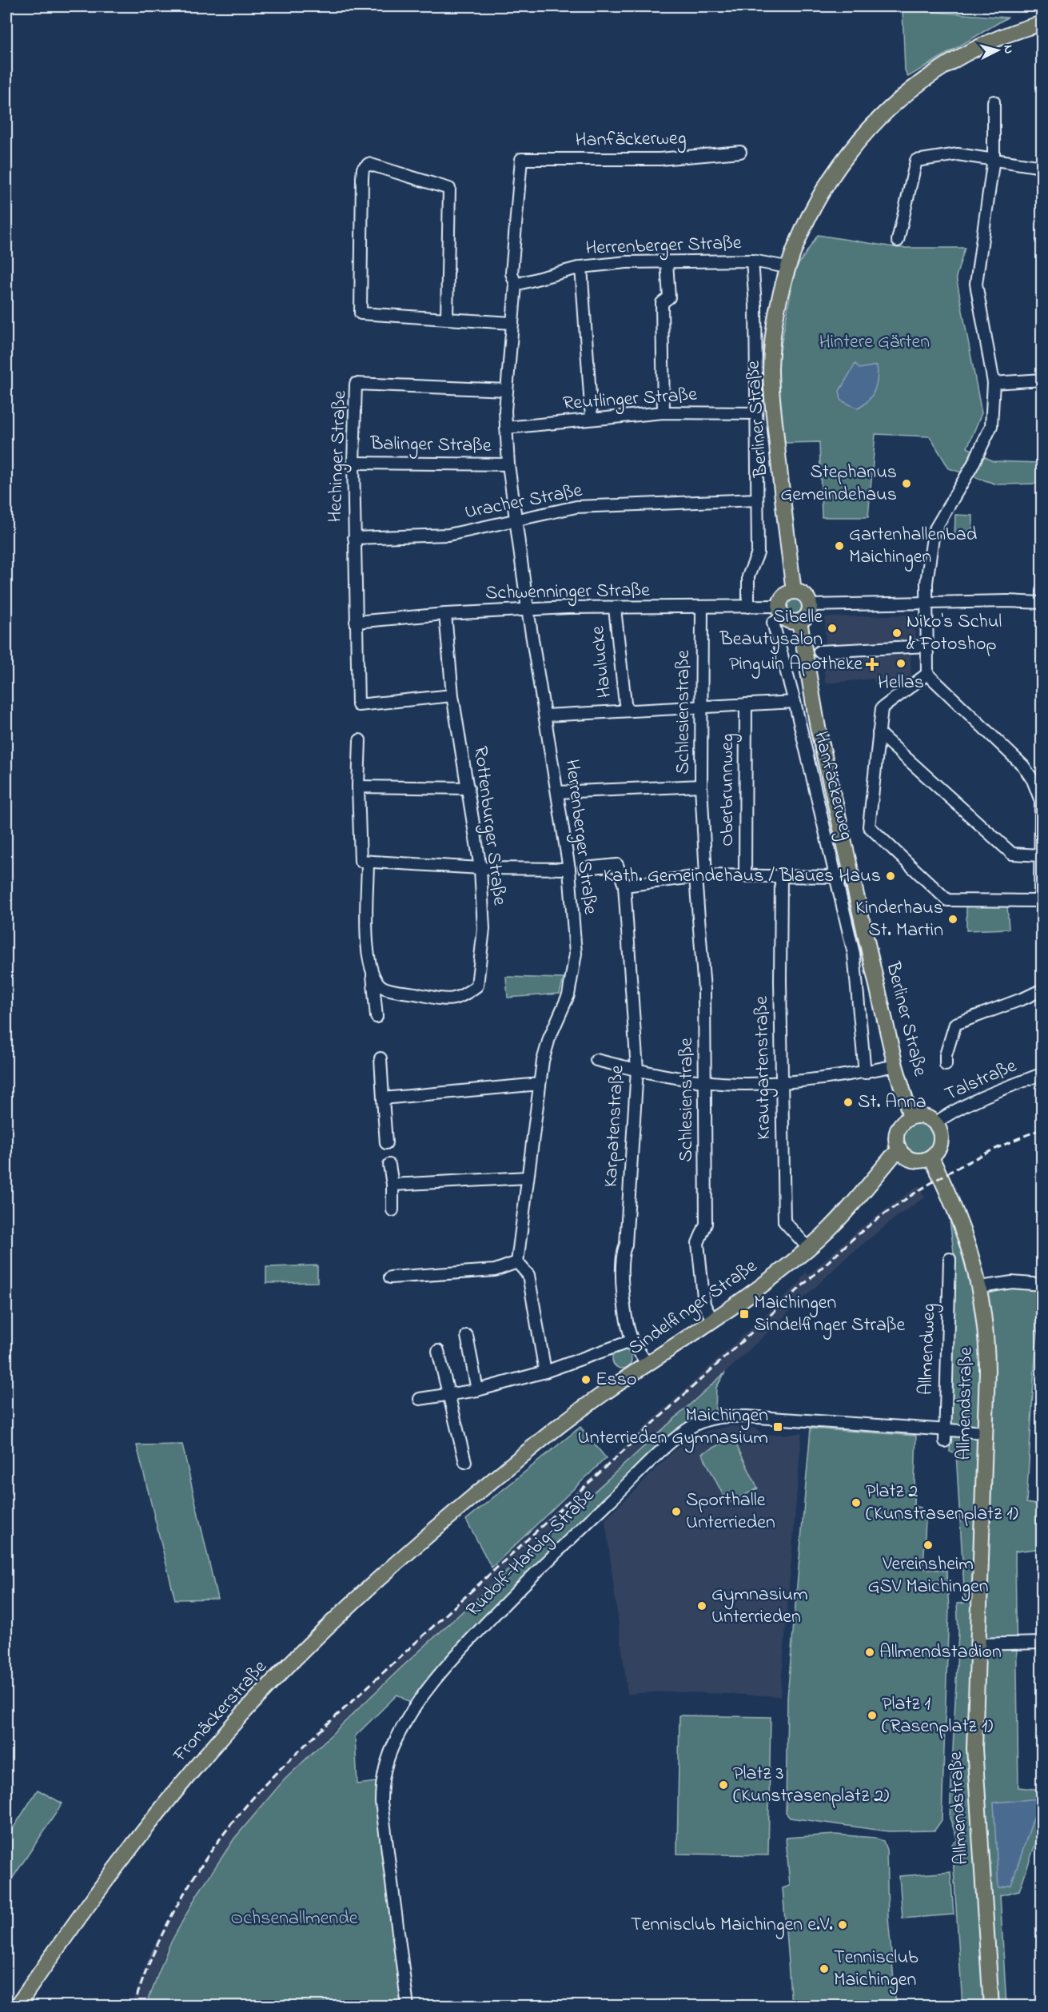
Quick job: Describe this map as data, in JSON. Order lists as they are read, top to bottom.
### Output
{
  "streets": {
    "main road": [
      "Berliner Straße",
      "Sindelfinger Straße",
      "Allmendstraße",
      "Fronäckerstraße"
    ],
    "street": [
      "Hanfäckerweg",
      "Herrenberger Straße",
      "Reutlinger Straße",
      "Balinger Straße",
      "Hechinger Straße",
      "Uracher Straße",
      "Schwenninger Straße",
      "Haulucke",
      "Schlesienstraße",
      "Oberbrunnweg",
      "Rottenburger Straße",
      "Krautgartenstraße",
      "Talstraße",
      "Karpatenstraße",
      "Allmendweg",
      "Rudolf-Harbig-Straße"
    ]
  },
  "crossings": [
    ["Hanfäckerweg", "Herrenberger Straße"],
    ["Hanfäckerweg", "Haulucke"],
    ["Herrenberger Straße", "Reutlinger Straße"],
    ["Herrenberger Straße", "Berliner Straße"],
    ["Herrenberger Straße", "Balinger Straße"],
    ["Herrenberger Straße", "Hechinger Straße"],
    ["Herrenberger Straße", "Uracher Straße"],
    ["Herrenberger Straße", "Schwenninger Straße"],
    ["Herrenberger Straße", "Haulucke"],
    ["Berliner Straße", "Schwenninger Straße"],
    ["Berliner Straße", "Talstraße"],
    ["Berliner Straße", "Sindelfinger Straße"],
    ["Berliner Straße", "Allmendstraße"],
    ["Balinger Straße", "Hechinger Straße"],
    ["Hechinger Straße", "Uracher Straße"],
    ["Hechinger Straße", "Schwenninger Straße"],
    ["Hechinger Straße", "Rottenburger Straße"],
    ["Schwenninger Straße", "Haulucke"],
    ["Schwenninger Straße", "Schlesienstraße"],
    ["Schwenninger Straße", "Rottenburger Straße"],
    ["Haulucke", "Schlesienstraße"],
    ["Haulucke", "Oberbrunnweg"],
    ["Schlesienstraße", "Sindelfinger Straße"],
    ["Krautgartenstraße", "Sindelfinger Straße"],
    ["Talstraße", "Sindelfinger Straße"],
    ["Talstraße", "Allmendstraße"],
    ["Karpatenstraße", "Sindelfinger Straße"],
    ["Sindelfinger Straße", "Allmendstraße"],
    ["Sindelfinger Straße", "Fronäckerstraße"],
    ["Allmendweg", "Rudolf-Harbig-Straße"],
    ["Allmendstraße", "Rudolf-Harbig-Straße"]
  ],
  "parks": ["Hintere Gärten", "Ochsenallmende"],
  "places": {
    "other": [
      "Stephanus Gemeindehaus",
      "Gartenhallenbad Maichingen",
      "Sibelle Beautysalon",
      "Niko's Schul & Fotoshop",
      "Hellas",
      "Kath. Gemeindehaus / Blaues Haus",
      "Kinderhaus St. Martin",
      "St. Anna",
      "Esso",
      "Platz 2 (Kunstrasenplatz 1)",
      "Sporthalle Unterrieden",
      "Vereinsheim GSV Maichingen",
      "Gymnasium Unterrieden",
      "Allmendstadion",
      "Platz 1 (Rasenplatz 1)",
      "Platz 3 (Kunstrasenplatz 2)",
      "Tennisclub Maichingen e.V.",
      "Tennisclub Maichingen"
    ],
    "health": ["Pinguin Apotheke"],
    "transit": ["Maichingen Sindelfinger Straße", "Maichingen Unterrieden Gymnasium"]
  },
  "north": "right"
}
